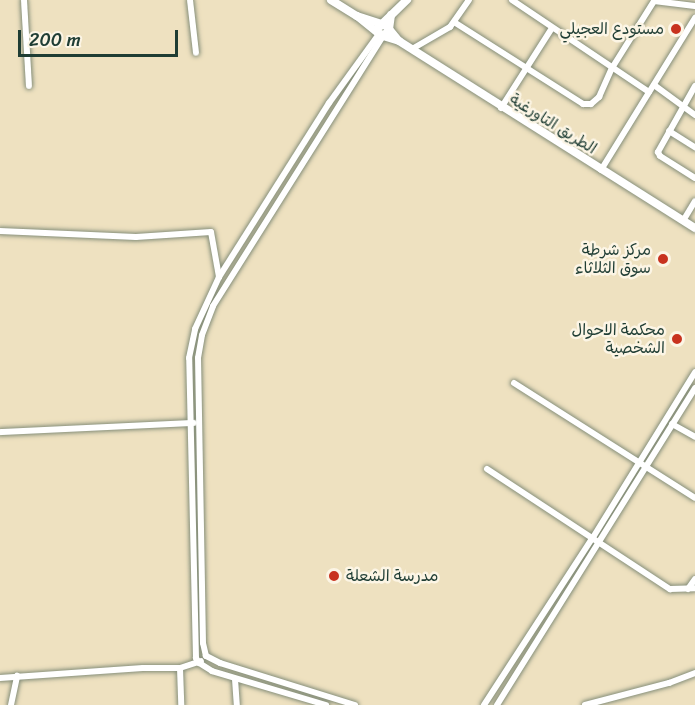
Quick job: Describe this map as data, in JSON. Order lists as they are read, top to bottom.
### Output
{
  "streets": {
    "street": ["الطريق التاورغية"]
  },
  "places": [
    "مستودع العجيلي",
    "مركز شرطة سوق الثلاثاء",
    "محكمة الاحوال الشخصية",
    "مدرسة الشعلة"
  ],
  "scale_bar": "200 m"
}
